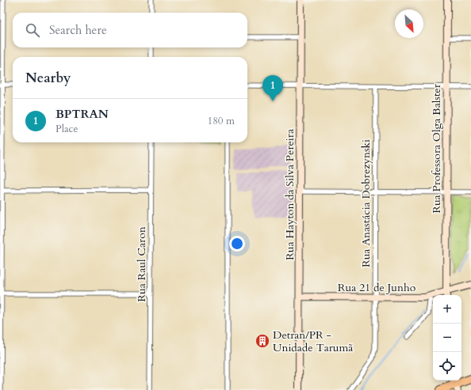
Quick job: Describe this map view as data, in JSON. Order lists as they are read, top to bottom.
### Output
{
  "streets": {
    "street": [
      "Rua Professora Olga Balster",
      "Rua Hayton da Silva Pereira",
      "Rua Anastácia Dobrezynski",
      "Rua Raul Caron",
      "Rua 21 de Junho"
    ]
  },
  "crossings": [
    ["Rua Professora Olga Balster", "Rua 21 de Junho"],
    ["Rua Hayton da Silva Pereira", "Rua 21 de Junho"],
    ["Rua Anastácia Dobrezynski", "Rua 21 de Junho"]
  ],
  "places": {
    "building": ["Detran/PR - Unidade Tarumã"]
  },
  "north": "bottom right",
  "page": {
    "search": "Search here",
    "heading": "Nearby",
    "pins": "1",
    "list": [
      {
        "mark": "1",
        "name": "BPTRAN",
        "note": "Place",
        "value": "180 m"
      }
    ],
    "map_buttons": ["+", "−"]
  }
}
